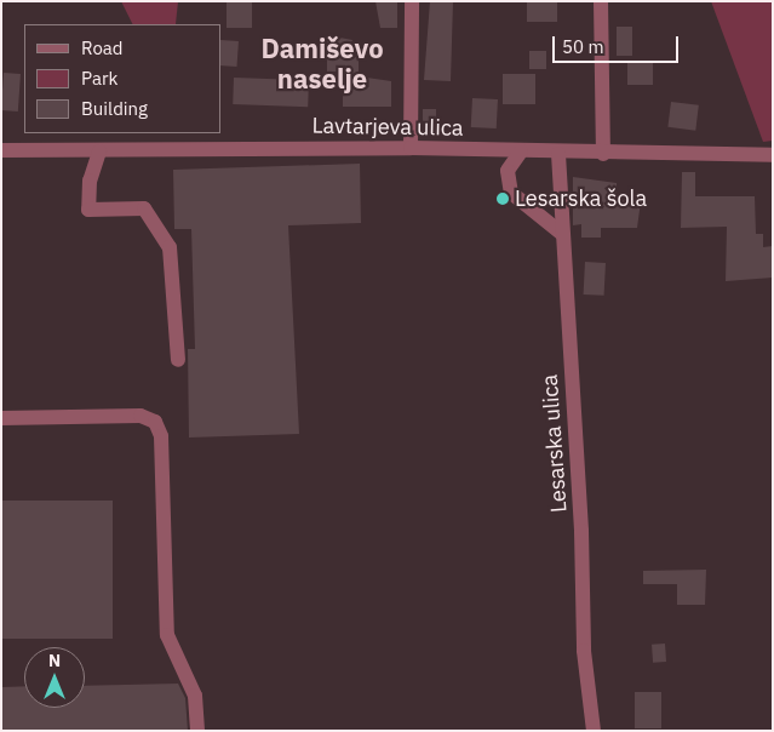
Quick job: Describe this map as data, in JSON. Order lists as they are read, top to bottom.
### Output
{
  "streets": {
    "street": ["Lavtarjeva ulica", "Lesarska ulica"]
  },
  "crossings": [
    ["Lavtarjeva ulica", "Lesarska ulica"]
  ],
  "districts": ["Damiševo naselje"],
  "places": ["Lesarska šola"],
  "legend": ["Road", "Park", "Building"],
  "scale_bar": "50 m",
  "north": "top"
}
